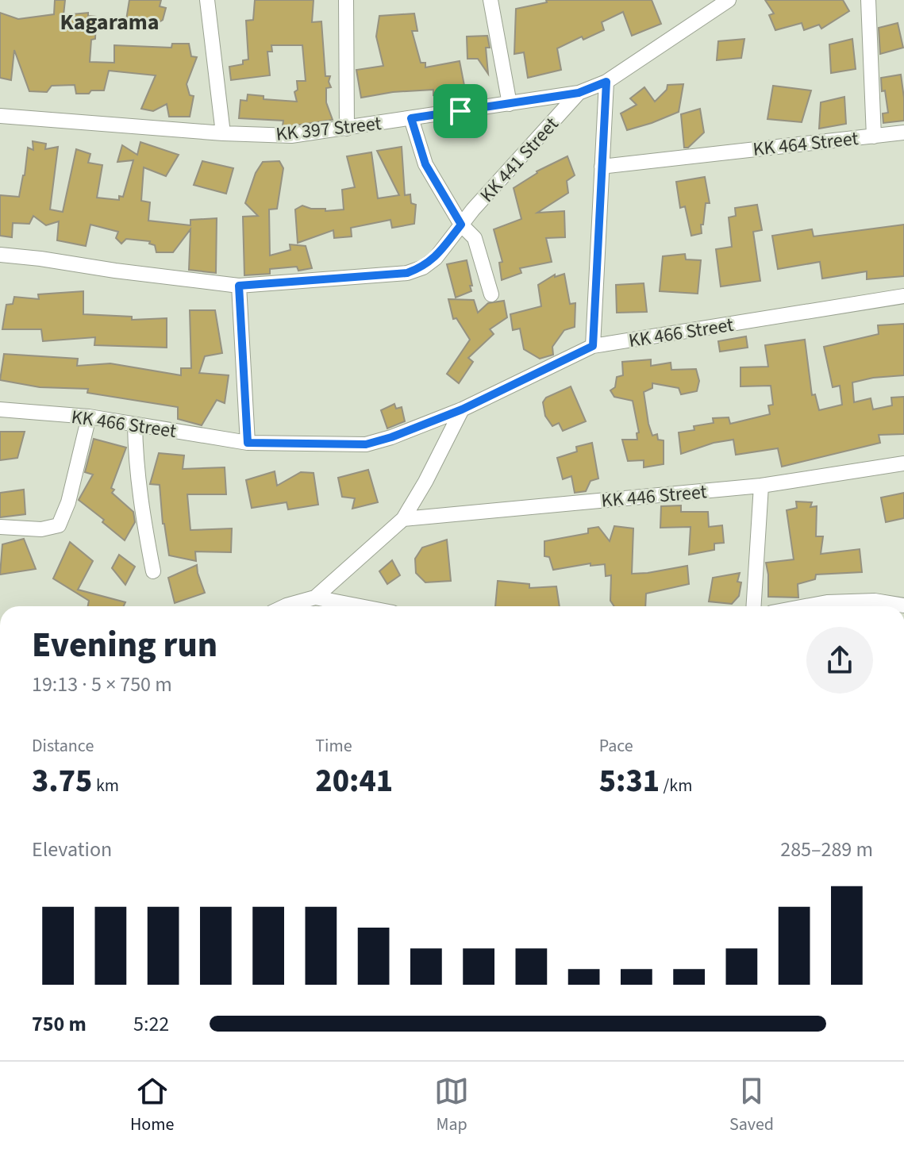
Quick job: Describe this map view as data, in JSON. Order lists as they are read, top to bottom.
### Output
{
  "streets": {
    "street": [
      "KK 397 Street",
      "KK 464 Street",
      "KK 441 Street",
      "KK 466 Street",
      "KK 446 Street"
    ]
  },
  "crossings": [
    ["KK 397 Street", "KK 441 Street"]
  ],
  "districts": ["Kagarama"],
  "page": {
    "heading": ["Evening run", "19:13 · 5 × 750 m"],
    "stats": [
      ["Distance", "3.75 km"],
      ["Time", "20:41"],
      ["Pace", "5:31 /km"]
    ],
    "chart": ["Elevation", "285–289 m"],
    "list": [
      {
        "name": "750 m",
        "note": "5:22"
      }
    ],
    "tabs": ["Home", "Map", "Saved"]
  }
}
